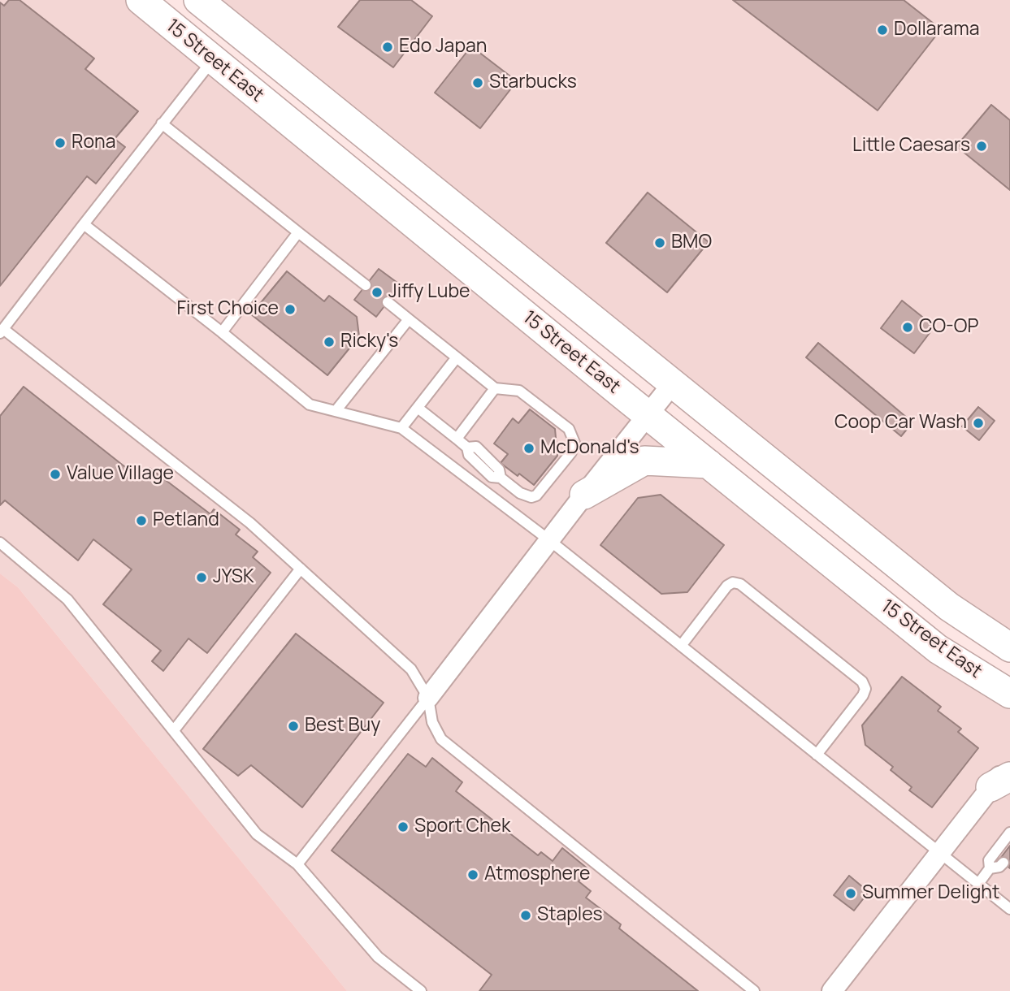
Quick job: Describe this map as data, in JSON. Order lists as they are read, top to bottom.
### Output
{
  "streets": {
    "main road": ["15 Street East"]
  },
  "places": [
    "Dollarama",
    "Edo Japan",
    "Starbucks",
    "Rona",
    "Little Caesars",
    "BMO",
    "Jiffy Lube",
    "First Choice",
    "CO-OP",
    "Ricky's",
    "Coop Car Wash",
    "McDonald's",
    "Value Village",
    "Petland",
    "JYSK",
    "Best Buy",
    "Sport Chek",
    "Atmosphere",
    "Summer Delight",
    "Staples"
  ]
}
